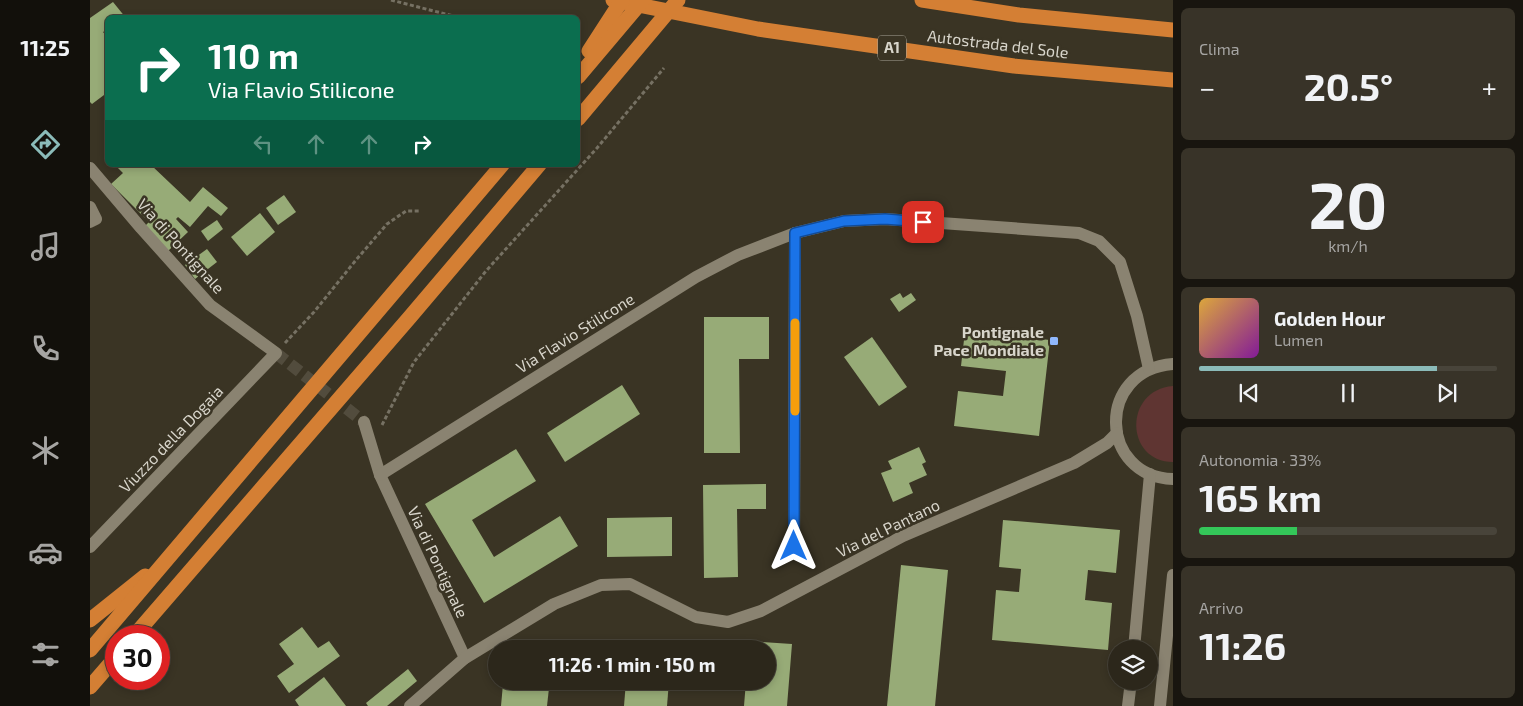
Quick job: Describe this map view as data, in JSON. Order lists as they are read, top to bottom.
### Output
{
  "streets": {
    "highway": ["Autostrada del Sole", "A1"],
    "street": [
      "Via di Pontignale",
      "Via Flavio Stilicone",
      "Viuzzo della Dogaia",
      "Via del Pantano"
    ]
  },
  "crossings": [
    ["Via di Pontignale", "Via Flavio Stilicone"],
    ["Via di Pontignale", "Viuzzo della Dogaia"],
    ["Via di Pontignale", "Via del Pantano"]
  ],
  "places": {
    "transit": ["Pontignale Pace Mondiale"]
  },
  "page": {
    "tabs": "11:25",
    "tile": [
      "Clima",
      ["20", "km/h"],
      ["Autonomia · 33%", "165 km"],
      ["Arrivo", "11:26"]
    ],
    "turn": ["110 m", "Via Flavio Stilicone"],
    "heat": ["−", "20.5°", "+"],
    "song": ["Golden Hour", "Lumen"],
    "limit": "30",
    "trip": "11:26 · 1 min · 150 m"
  }
}
